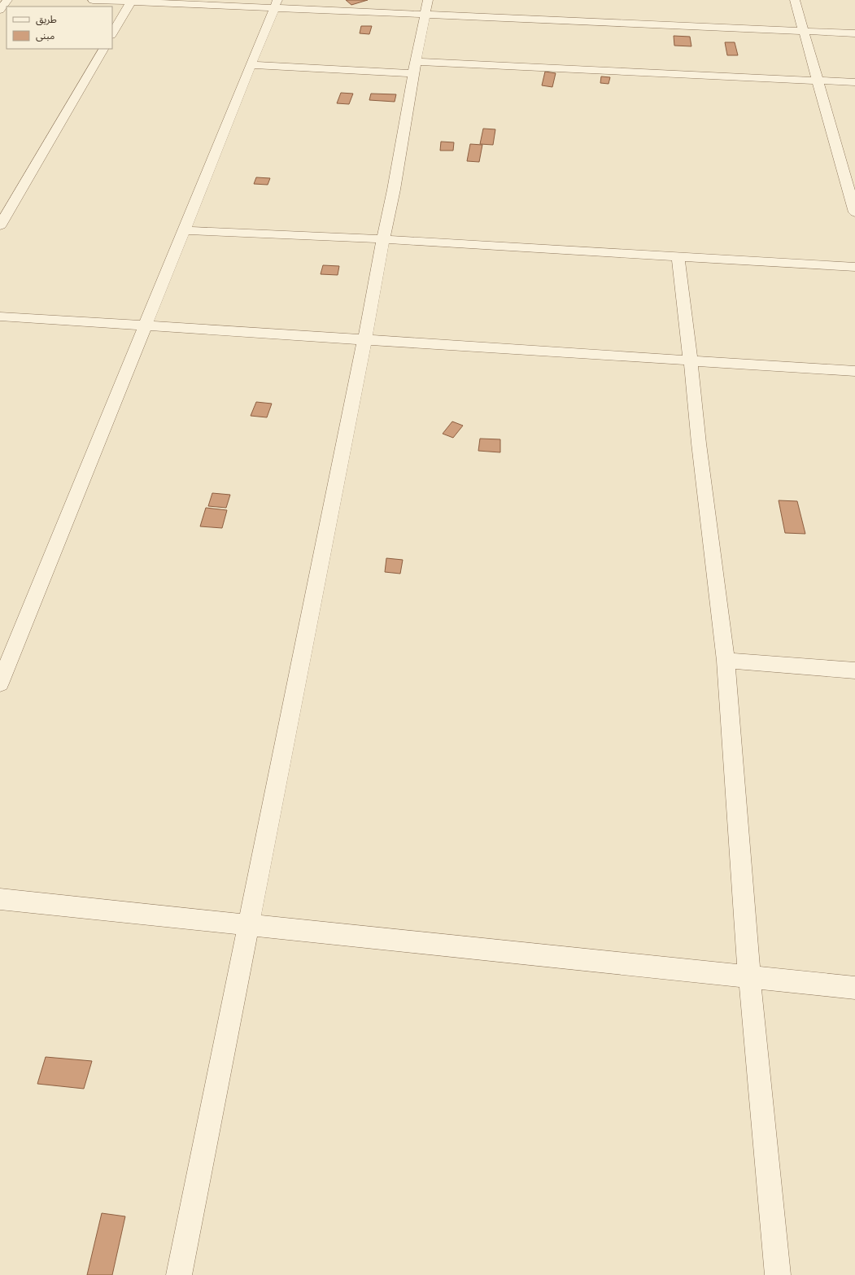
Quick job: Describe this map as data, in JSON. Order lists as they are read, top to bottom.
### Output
{
  "legend": ["طريق", "مبنى"]
}
